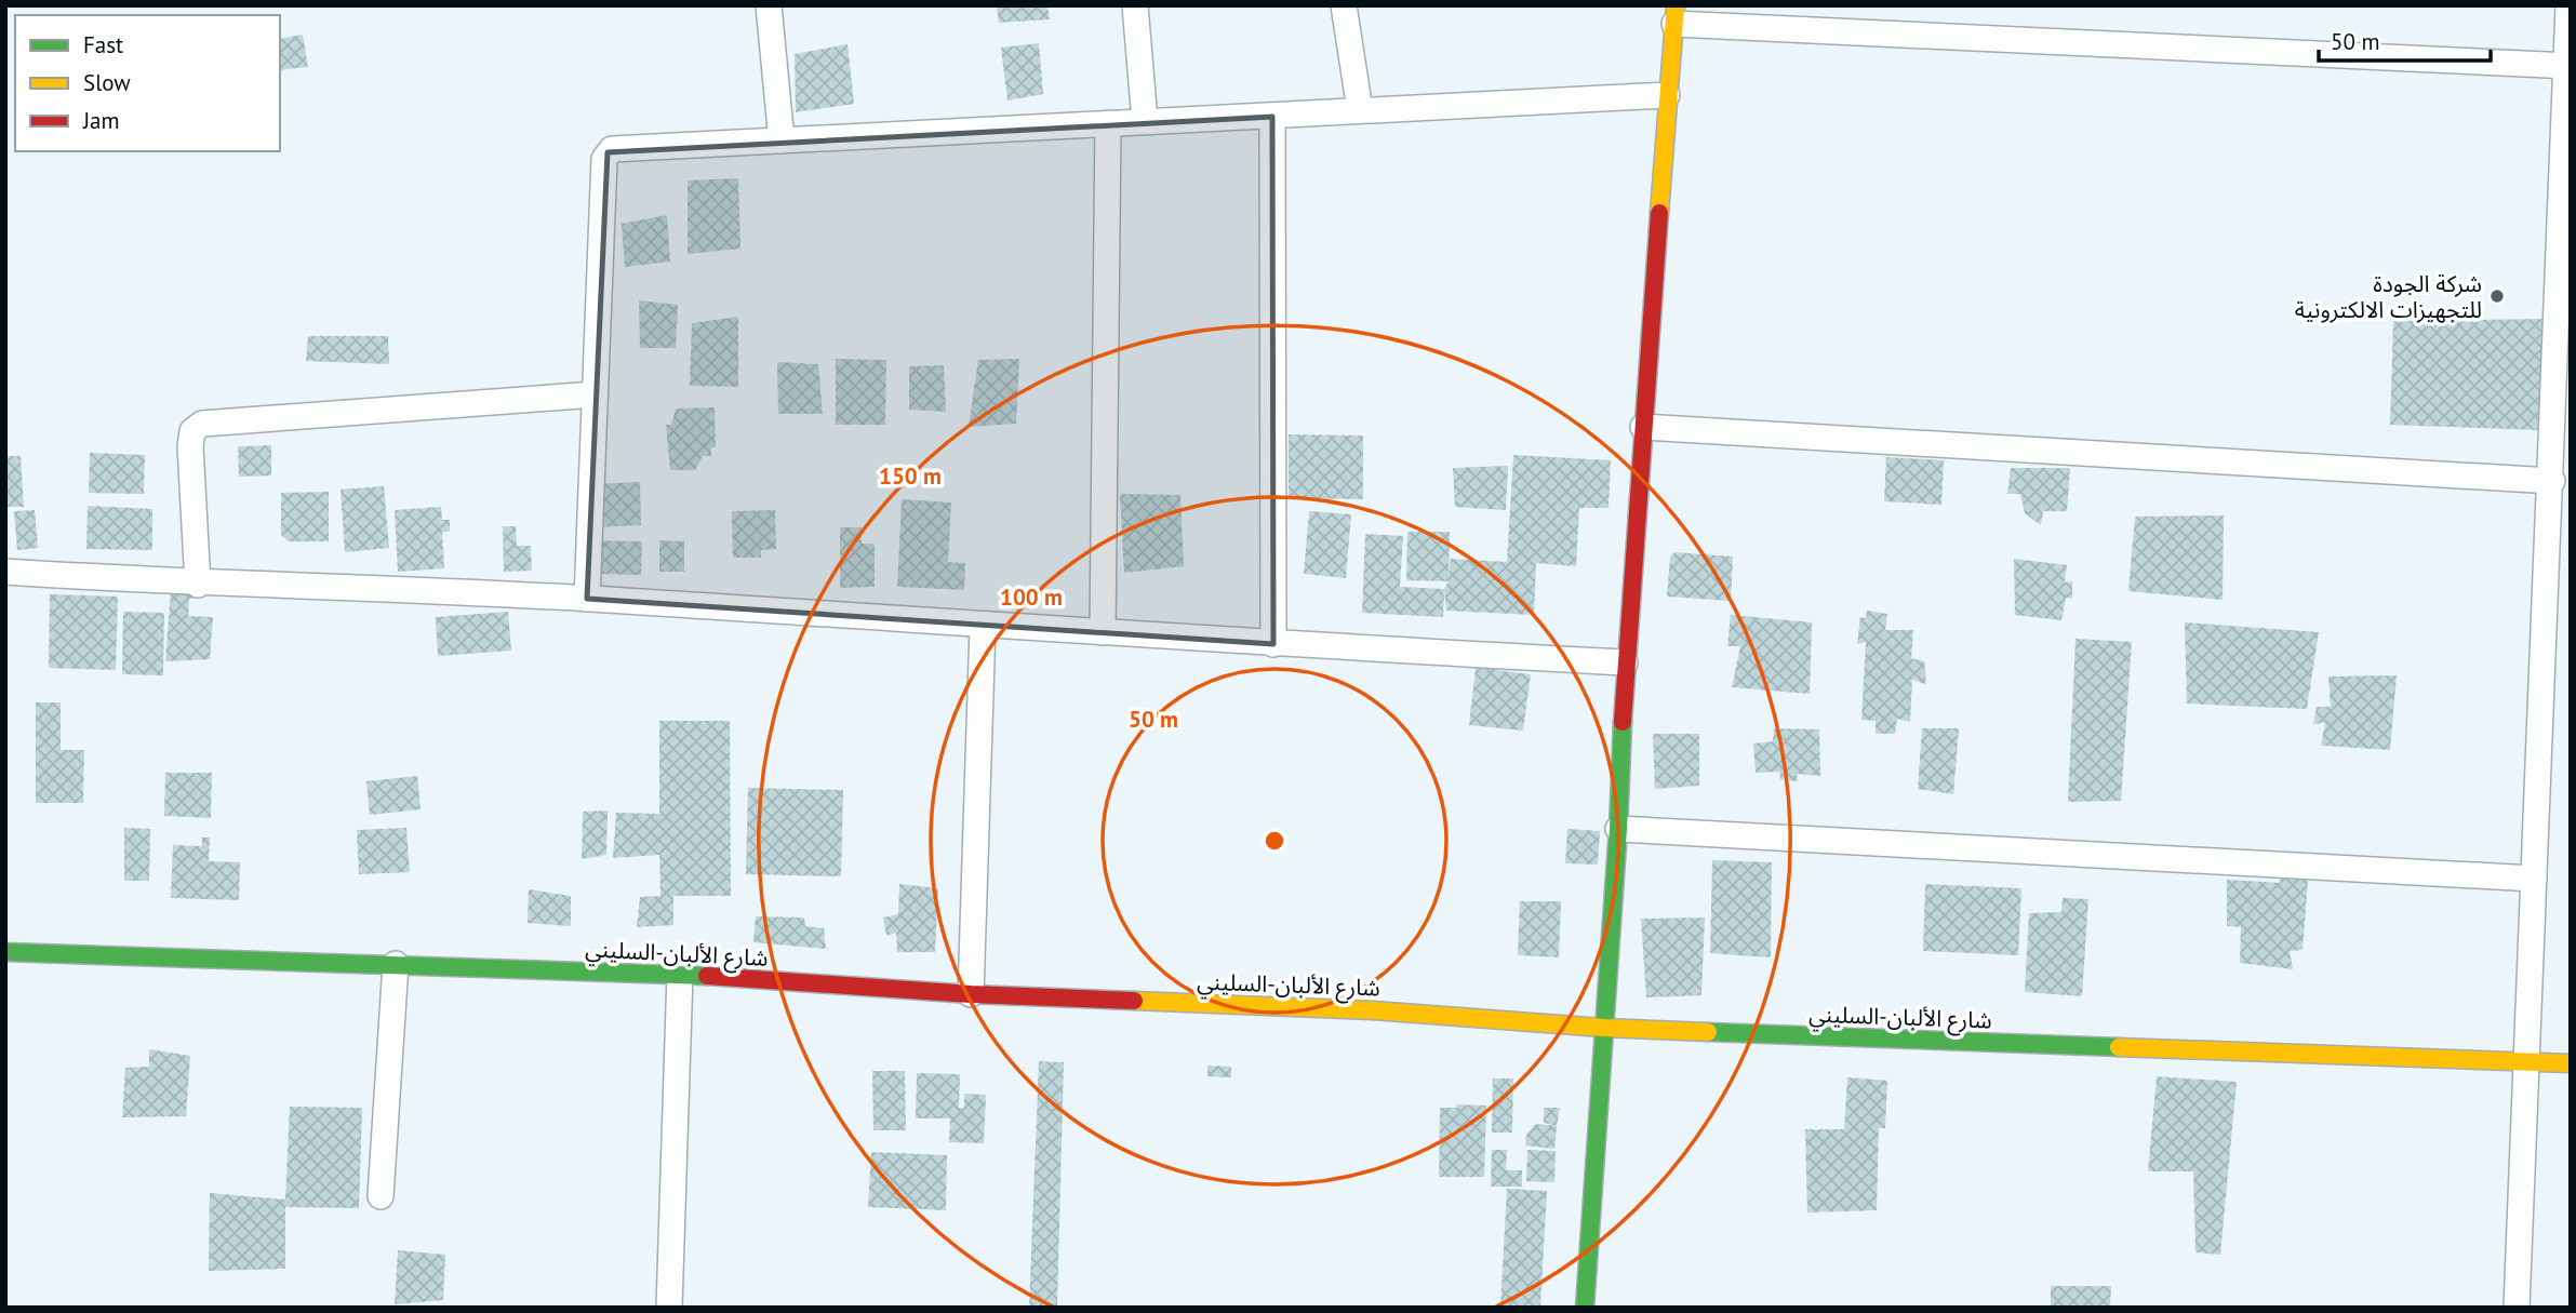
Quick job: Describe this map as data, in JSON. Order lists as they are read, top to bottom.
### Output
{
  "streets": {
    "street": ["شارع الألبان-السليني"]
  },
  "places": ["شركة الجودة للتجهيزات الالكترونية"],
  "legend": ["Fast", "Slow", "Jam"],
  "scale_bar": "50 m",
  "rings": ["150 m", "100 m", "50 m"]
}
